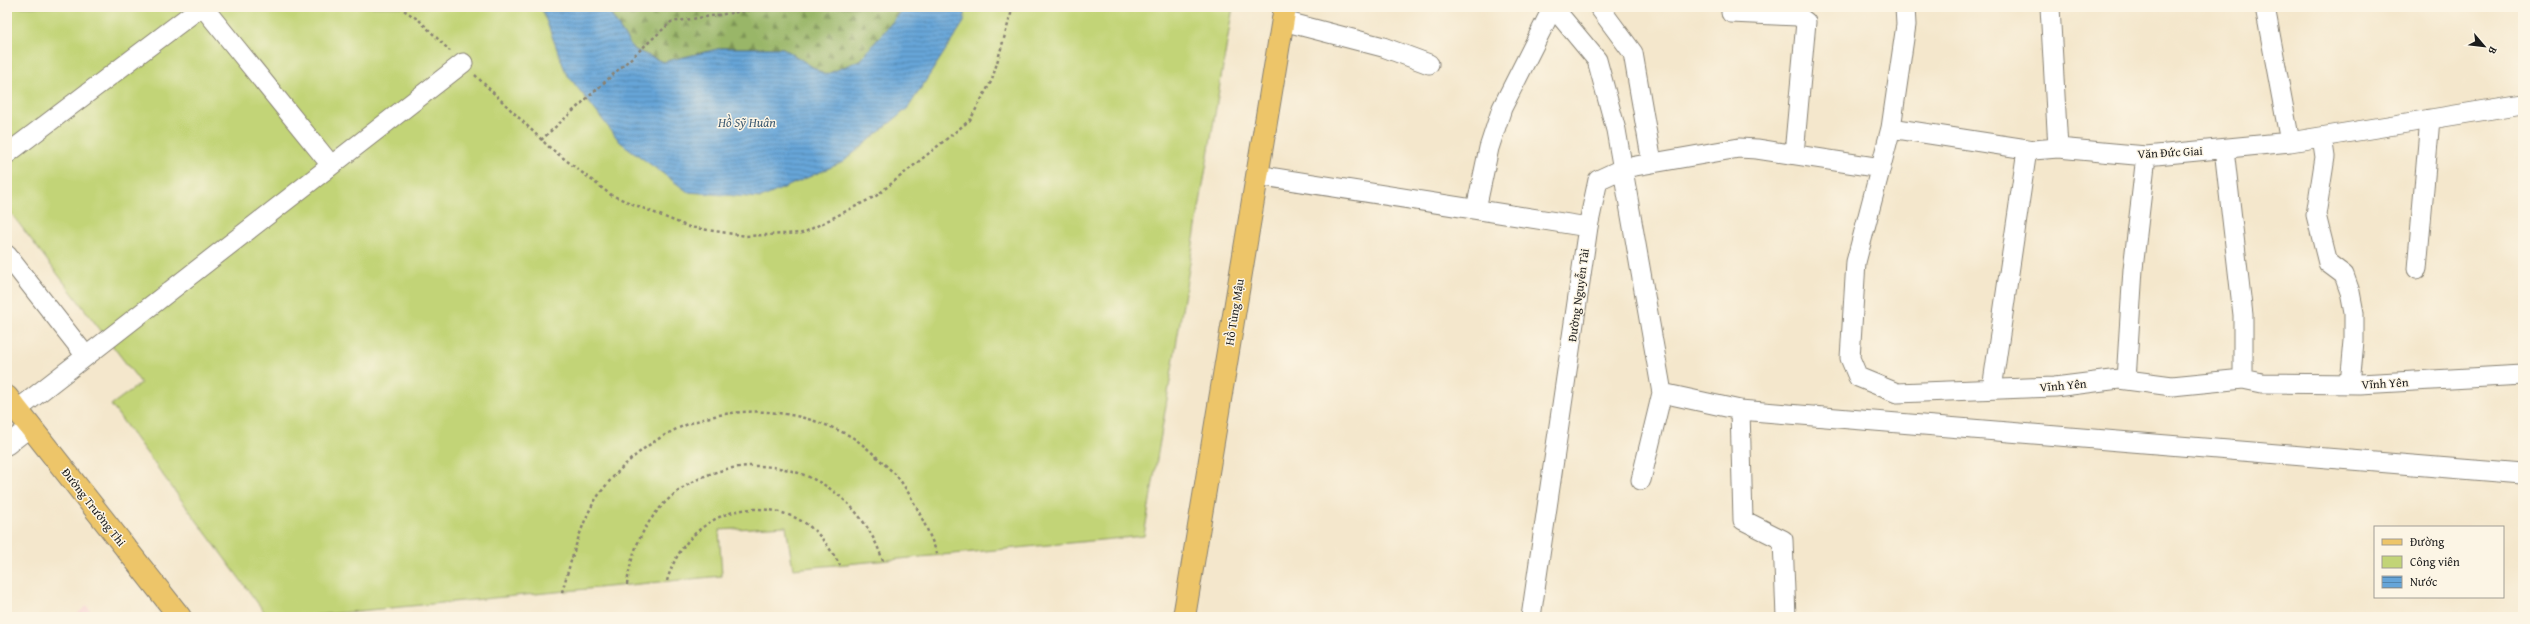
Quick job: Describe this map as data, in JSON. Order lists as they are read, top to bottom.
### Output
{
  "streets": {
    "main road": ["Hồ Tùng Mậu", "Đường Trường Thi"],
    "street": ["Văn Đức Giai", "Đường Nguyễn Tài", "Vĩnh Yên"]
  },
  "crossings": [
    ["Văn Đức Giai", "Vĩnh Yên"]
  ],
  "water": ["Hồ Sỹ Huân"],
  "legend": ["Đường", "Công viên", "Nước"],
  "north": "bottom right"
}
